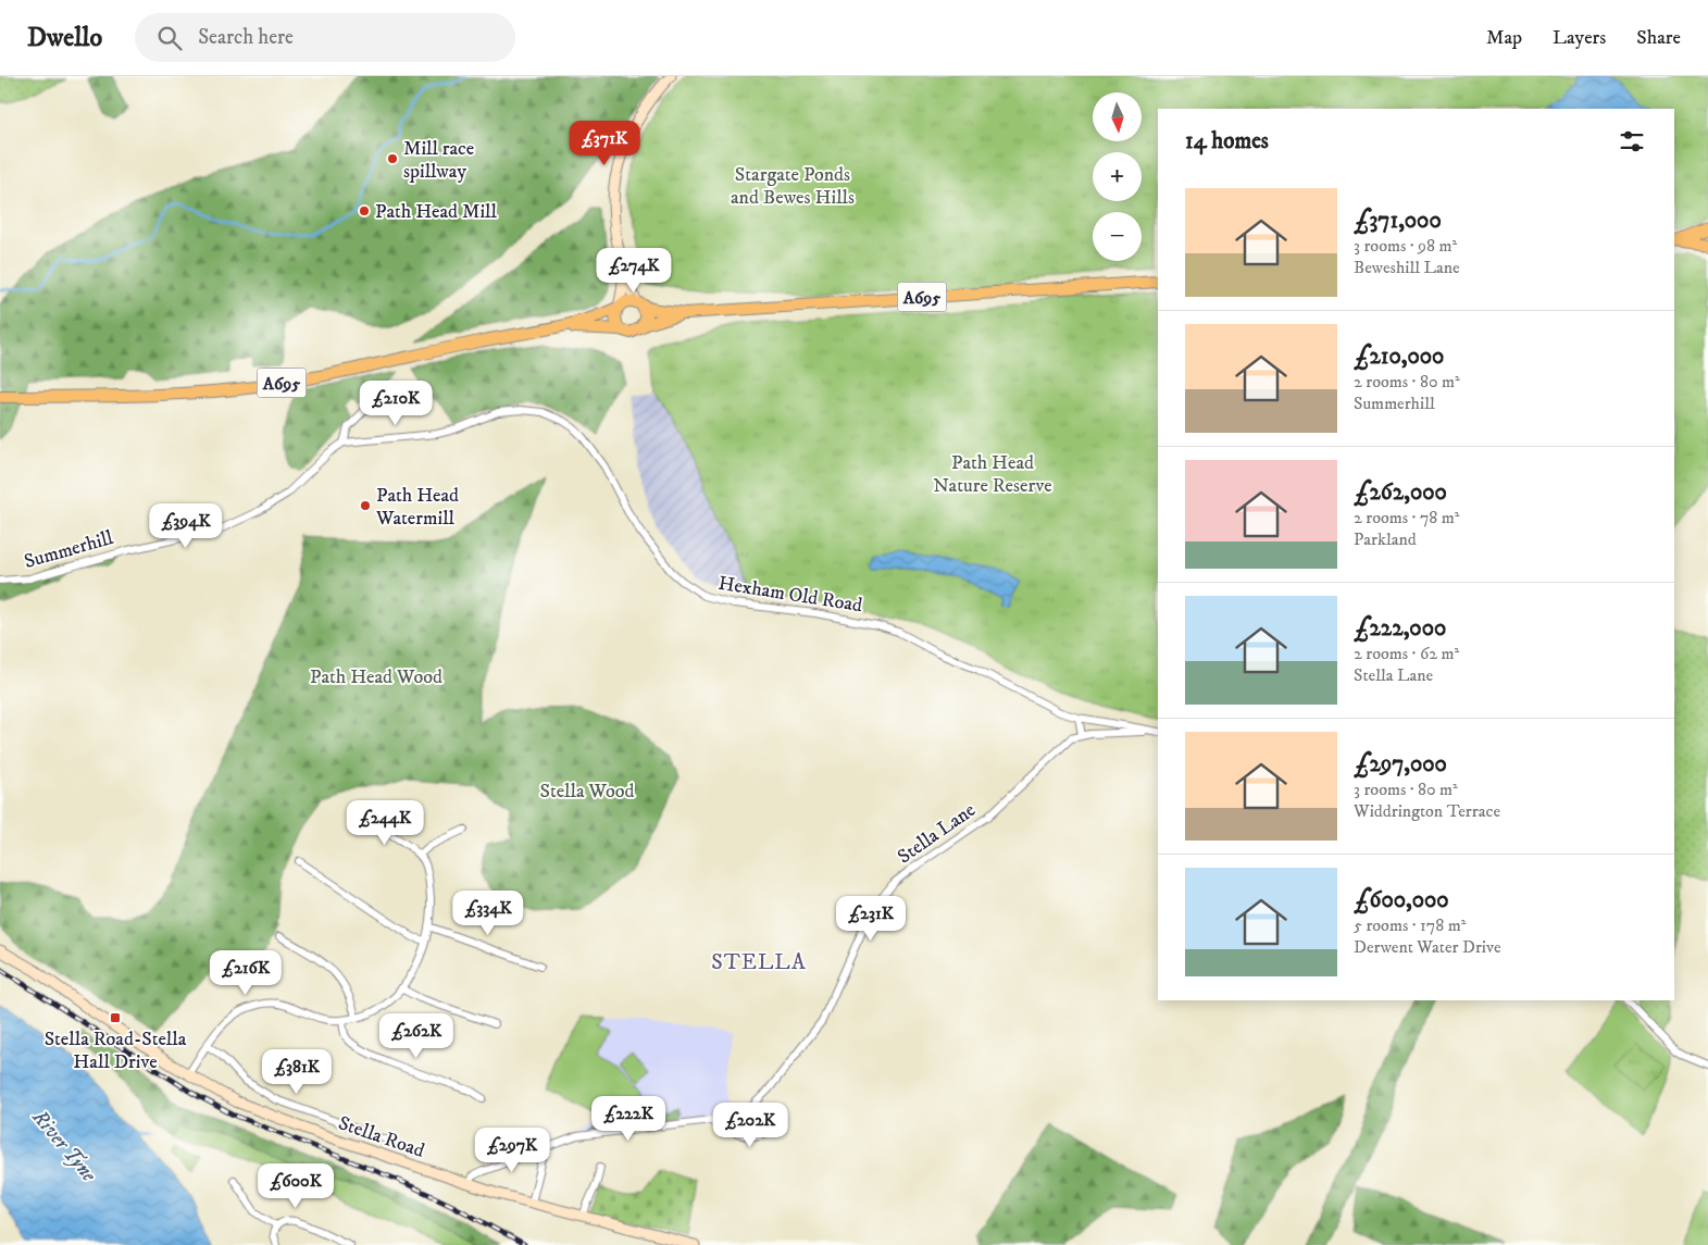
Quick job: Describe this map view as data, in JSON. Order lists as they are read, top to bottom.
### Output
{
  "streets": {
    "main road": ["A695", "Stella Road"],
    "street": ["Summerhill", "Hexham Old Road", "Stella Lane"]
  },
  "crossings": [
    ["Summerhill", "Hexham Old Road"],
    ["Hexham Old Road", "Stella Lane"],
    ["Stella Lane", "Stella Road"]
  ],
  "districts": ["STELLA"],
  "water": ["River Tyne"],
  "parks": [
    "Stargate Ponds and Bewes Hills",
    "Path Head Nature Reserve",
    "Path Head Wood",
    "Stella Wood"
  ],
  "places": {
    "other": ["Mill race spillway", "Path Head Mill", "Path Head Watermill"],
    "transit": ["Stella Road-Stella Hall Drive"]
  },
  "north": "bottom",
  "page": {
    "header": "Dwello",
    "search": "Search here",
    "nav": ["Map", "Layers", "Share"],
    "map_buttons": ["+", "−"],
    "heading": "14 homes",
    "price": [
      "£371K",
      "£274K",
      "£210K",
      "£394K",
      "£244K",
      "£334K",
      "£231K",
      "£216K",
      "£262K",
      "£381K",
      "£222K",
      "£202K",
      "£297K",
      "£600K"
    ],
    "list": [
      {
        "name": "£371,000",
        "note": "3 rooms · 98 m² · Beweshill Lane"
      },
      {
        "name": "£210,000",
        "note": "2 rooms · 80 m² · Summerhill"
      },
      {
        "name": "£262,000",
        "note": "2 rooms · 78 m² · Parkland"
      },
      {
        "name": "£222,000",
        "note": "2 rooms · 62 m² · Stella Lane"
      },
      {
        "name": "£297,000",
        "note": "3 rooms · 80 m² · Widdrington Terrace"
      },
      {
        "name": "£600,000",
        "note": "5 rooms · 178 m² · Derwent Water Drive"
      }
    ]
  }
}
